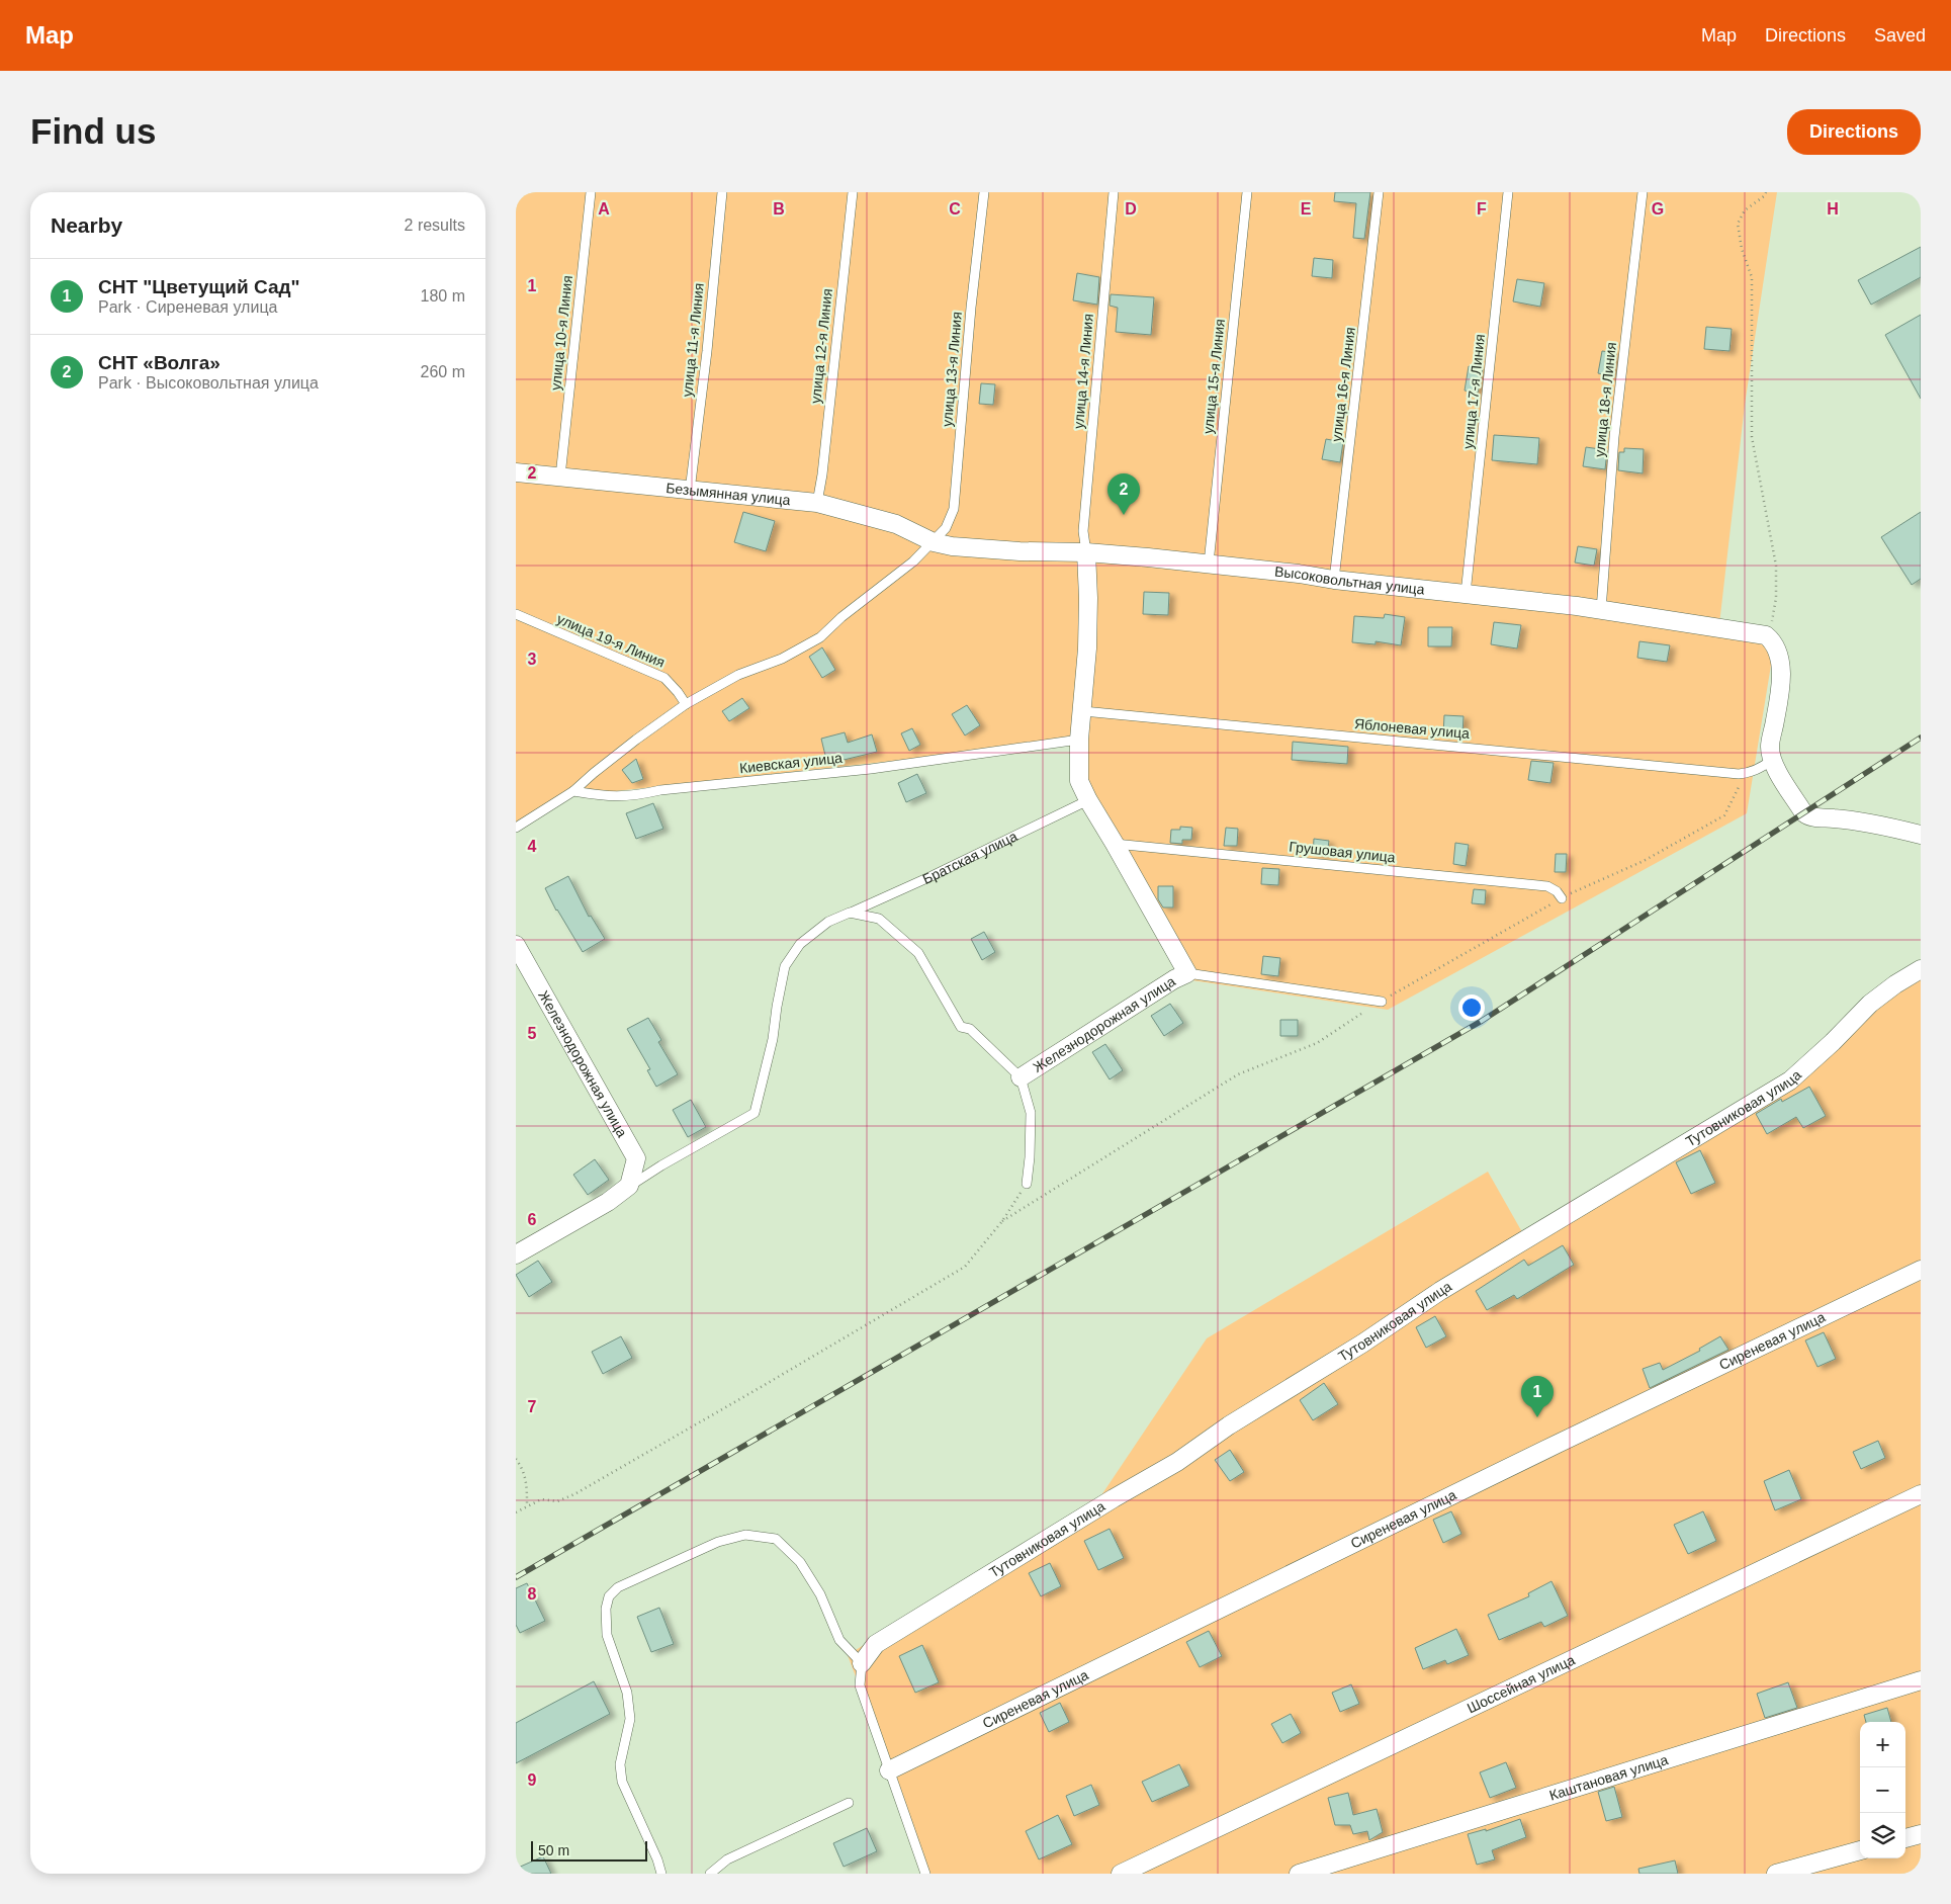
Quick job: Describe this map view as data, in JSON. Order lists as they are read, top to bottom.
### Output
{
  "streets": {
    "street": [
      "Безымянная улица",
      "Высоковольтная улица",
      "Железнодорожная улица",
      "Тутовниковая улица",
      "Сиреневая улица",
      "Шоссейная улица",
      "Каштановая улица"
    ],
    "lane": [
      "улица 10-я Линия",
      "улица 11-я Линия",
      "улица 12-я Линия",
      "улица 13-я Линия",
      "улица 14-я Линия",
      "улица 15-я Линия",
      "улица 16-я Линия",
      "улица 17-я Линия",
      "улица 18-я Линия",
      "улица 19-я Линия",
      "Яблоневая улица",
      "Киевская улица",
      "Грушовая улица",
      "Братская улица"
    ]
  },
  "crossings": [
    ["улица 10-я Линия", "Безымянная улица"],
    ["улица 11-я Линия", "Безымянная улица"],
    ["улица 12-я Линия", "Безымянная улица"],
    ["улица 13-я Линия", "Безымянная улица"],
    ["улица 13-я Линия", "Высоковольтная улица"],
    ["улица 13-я Линия", "улица 19-я Линия"],
    ["улица 13-я Линия", "Киевская улица"],
    ["улица 14-я Линия", "Высоковольтная улица"],
    ["улица 15-я Линия", "Высоковольтная улица"],
    ["улица 16-я Линия", "Высоковольтная улица"],
    ["улица 17-я Линия", "Высоковольтная улица"],
    ["улица 18-я Линия", "Высоковольтная улица"],
    ["Безымянная улица", "Высоковольтная улица"],
    ["Братская улица", "Железнодорожная улица"]
  ],
  "scale_bar": "50 m",
  "page": {
    "header": "Map",
    "nav": ["Map", "Directions", "Saved"],
    "buttons": "Directions",
    "title": "Find us",
    "heading": ["Nearby", "2 results"],
    "list": [
      {
        "mark": "1",
        "name": "СНТ \"Цветущий Сад\"",
        "note": "Park · Сиреневая улица",
        "value": "180 m"
      },
      {
        "mark": "2",
        "name": "СНТ «Волга»",
        "note": "Park · Высоковольтная улица",
        "value": "260 m"
      }
    ],
    "pins": ["2", "1"],
    "map_buttons": ["+", "−"],
    "scale": "50 m"
  },
  "grid": {
    "columns": [
      "A",
      "B",
      "C",
      "D",
      "E",
      "F",
      "G",
      "H"
    ],
    "rows": [
      "1",
      "2",
      "3",
      "4",
      "5",
      "6",
      "7",
      "8",
      "9"
    ]
  }
}
